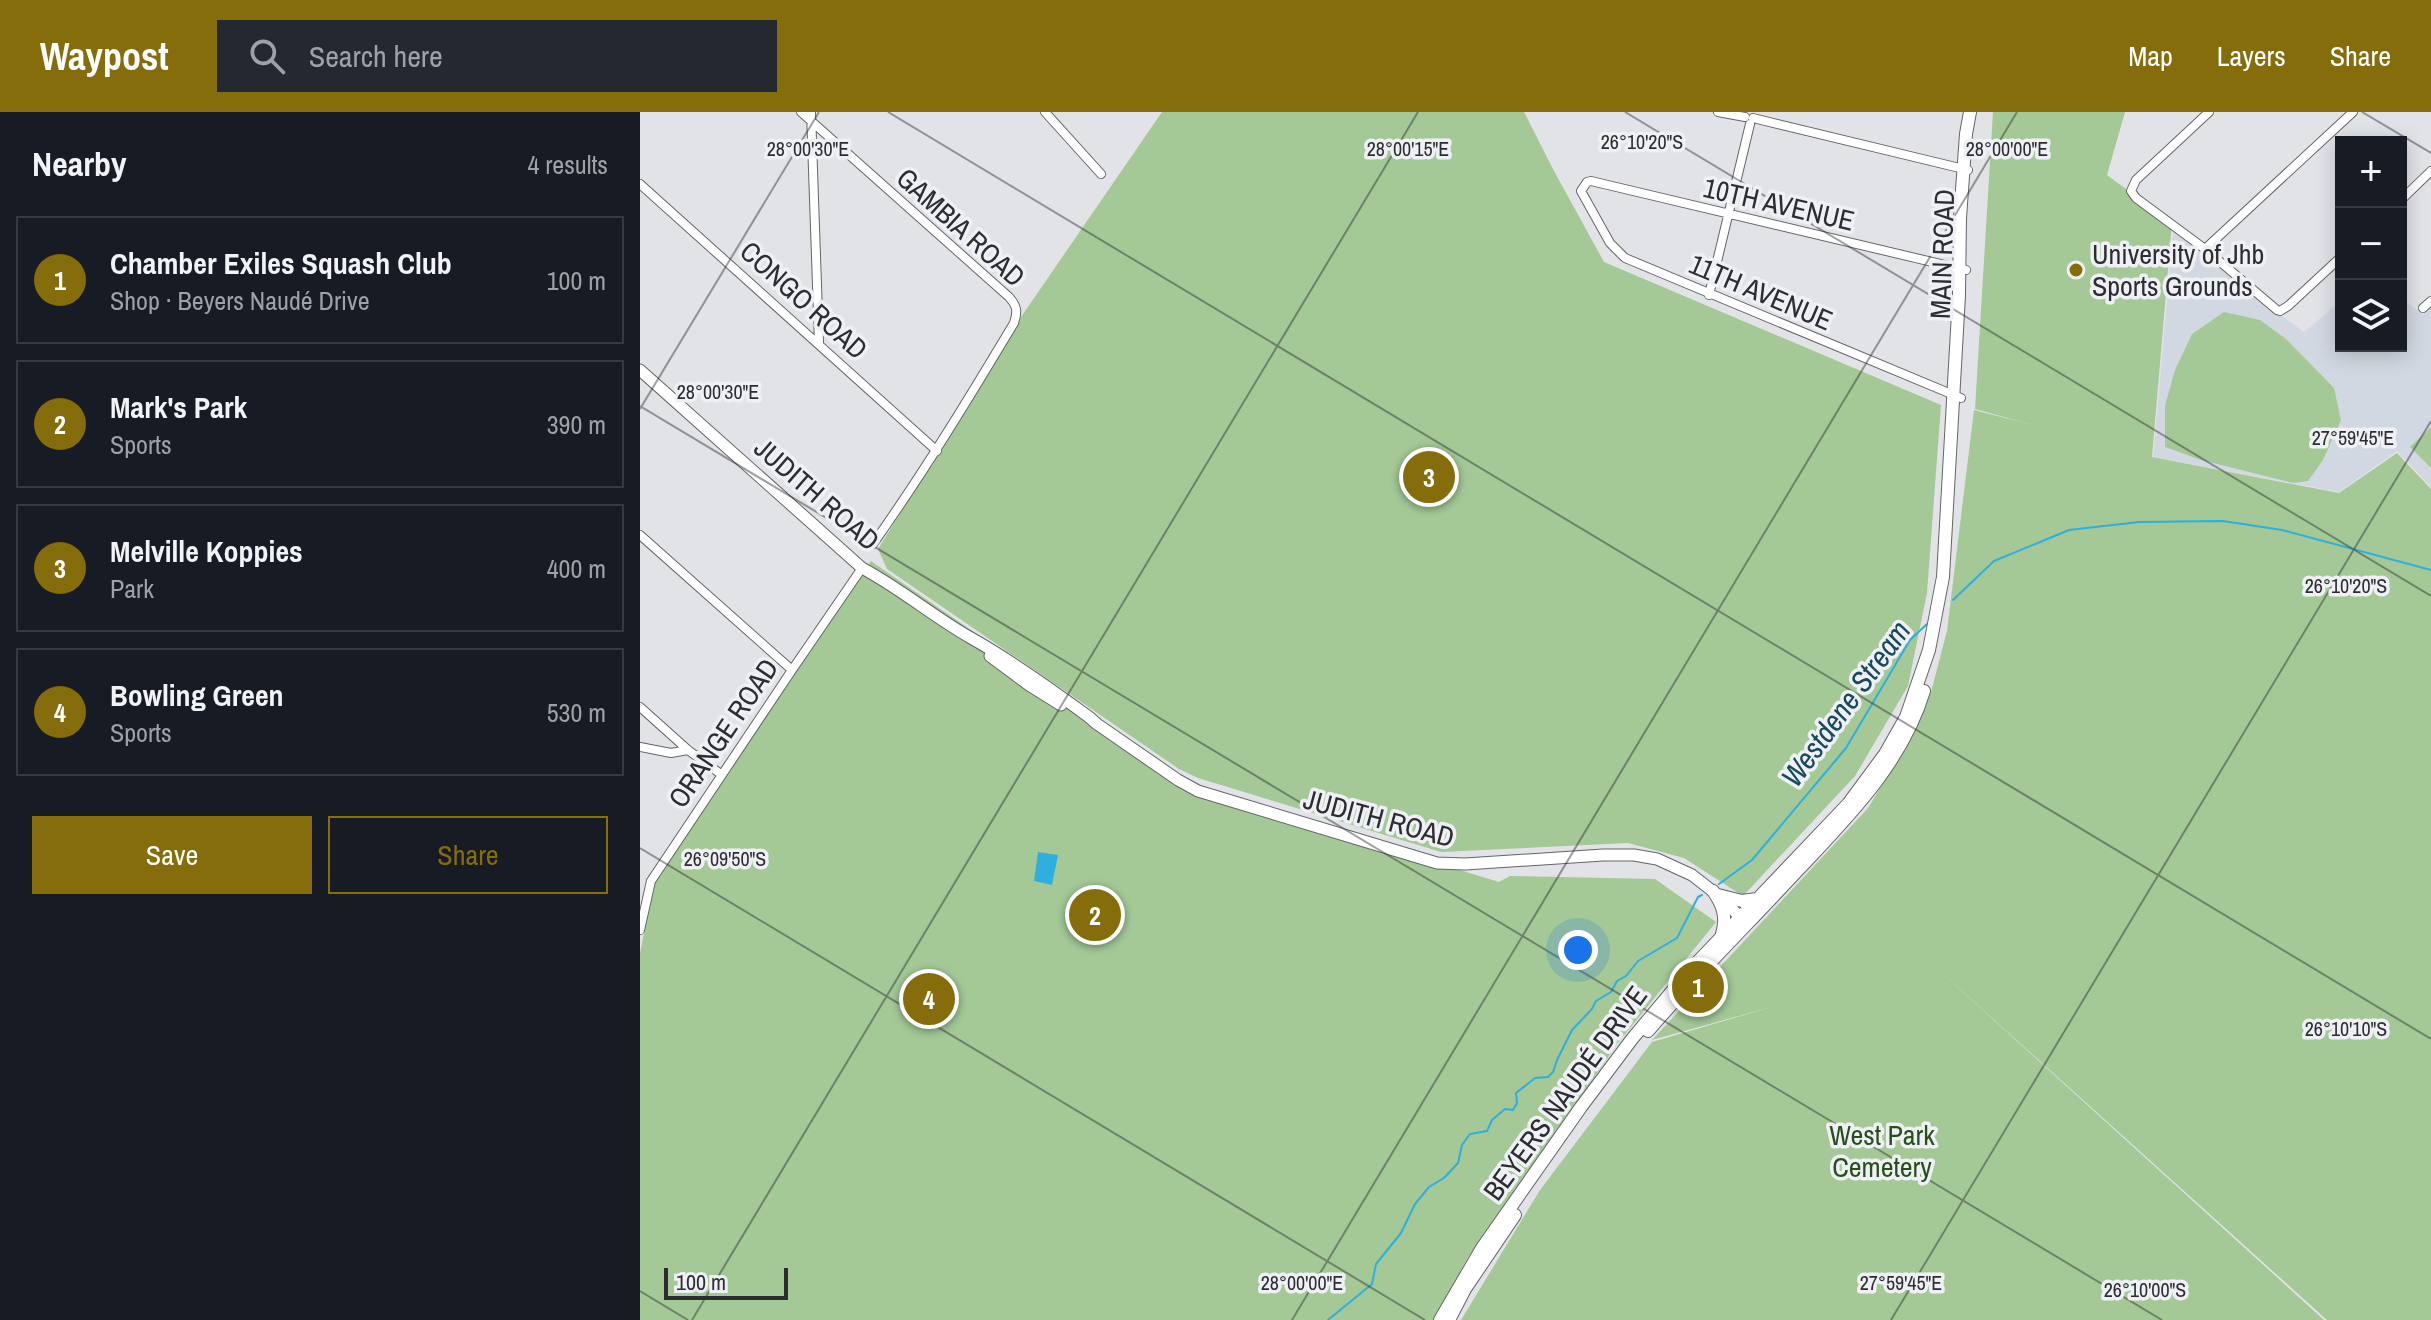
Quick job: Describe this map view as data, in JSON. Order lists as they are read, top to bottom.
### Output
{
  "streets": {
    "main road": ["MAIN ROAD", "BEYERS NAUDÉ DRIVE"],
    "street": [
      "10TH AVENUE",
      "GAMBIA ROAD",
      "11TH AVENUE",
      "CONGO ROAD",
      "JUDITH ROAD",
      "ORANGE ROAD"
    ]
  },
  "crossings": [
    ["10TH AVENUE", "MAIN ROAD"],
    ["10TH AVENUE", "11TH AVENUE"],
    ["GAMBIA ROAD", "CONGO ROAD"],
    ["MAIN ROAD", "11TH AVENUE"],
    ["MAIN ROAD", "BEYERS NAUDÉ DRIVE"],
    ["11TH AVENUE", "BEYERS NAUDÉ DRIVE"],
    ["JUDITH ROAD", "ORANGE ROAD"],
    ["JUDITH ROAD", "BEYERS NAUDÉ DRIVE"]
  ],
  "water": ["Westdene Stream"],
  "parks": ["West Park Cemetery"],
  "places": ["University of Jhb Sports Grounds"],
  "scale_bar": "100 m",
  "page": {
    "header": "Waypost",
    "search": "Search here",
    "nav": ["Map", "Layers", "Share"],
    "heading": ["Nearby", "4 results"],
    "map_buttons": ["+", "−"],
    "list": [
      {
        "mark": "1",
        "name": "Chamber Exiles Squash Club",
        "note": "Shop · Beyers Naudé Drive",
        "value": "100 m"
      },
      {
        "mark": "2",
        "name": "Mark's Park",
        "note": "Sports",
        "value": "390 m"
      },
      {
        "mark": "3",
        "name": "Melville Koppies",
        "note": "Park",
        "value": "400 m"
      },
      {
        "mark": "4",
        "name": "Bowling Green",
        "note": "Sports",
        "value": "530 m"
      }
    ],
    "pins": [
      "3",
      "2",
      "1",
      "4"
    ],
    "buttons": ["Save", "Share"],
    "scale": "100 m"
  },
  "coordinates": [
    "26°10'20\"S",
    "28°00'15\"E",
    "28°00'30\"E",
    "28°00'00\"E",
    "27°59'45\"E",
    "26°09'50\"S",
    "26°10'10\"S",
    "26°10'00\"S"
  ]
}
